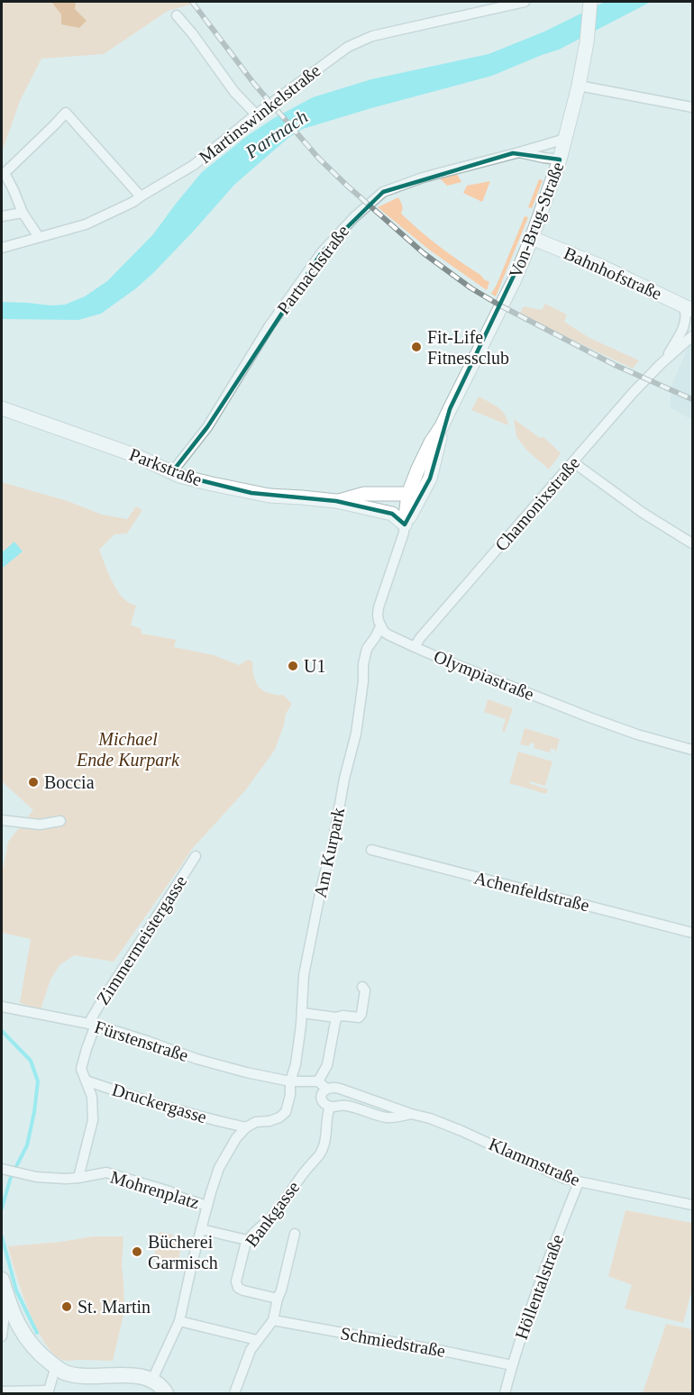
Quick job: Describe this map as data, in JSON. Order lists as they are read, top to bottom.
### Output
{
  "streets": {
    "street": [
      "Martinswinkelstraße",
      "Von-Brug-Straße",
      "Partnachstraße",
      "Bahnhofstraße",
      "Parkstraße",
      "Chamonixstraße",
      "Olympiastraße",
      "Am Kurpark",
      "Achenfeldstraße",
      "Zimmermeistergasse",
      "Fürstenstraße",
      "Druckergasse",
      "Klammstraße",
      "Mohrenplatz",
      "Bankgasse",
      "Höllentalstraße",
      "Schmiedstraße"
    ]
  },
  "crossings": [
    ["Von-Brug-Straße", "Partnachstraße"],
    ["Von-Brug-Straße", "Bahnhofstraße"],
    ["Von-Brug-Straße", "Parkstraße"],
    ["Partnachstraße", "Parkstraße"],
    ["Bahnhofstraße", "Chamonixstraße"],
    ["Chamonixstraße", "Olympiastraße"],
    ["Olympiastraße", "Am Kurpark"],
    ["Am Kurpark", "Fürstenstraße"],
    ["Am Kurpark", "Druckergasse"],
    ["Zimmermeistergasse", "Fürstenstraße"],
    ["Klammstraße", "Bankgasse"],
    ["Klammstraße", "Höllentalstraße"],
    ["Mohrenplatz", "Bankgasse"],
    ["Bankgasse", "Schmiedstraße"],
    ["Höllentalstraße", "Schmiedstraße"]
  ],
  "water": ["Partnach"],
  "parks": ["Michael Ende Kurpark"],
  "places": [
    "Fit-Life Fitnessclub",
    "U1",
    "Boccia",
    "Bücherei Garmisch",
    "St. Martin"
  ]
}
